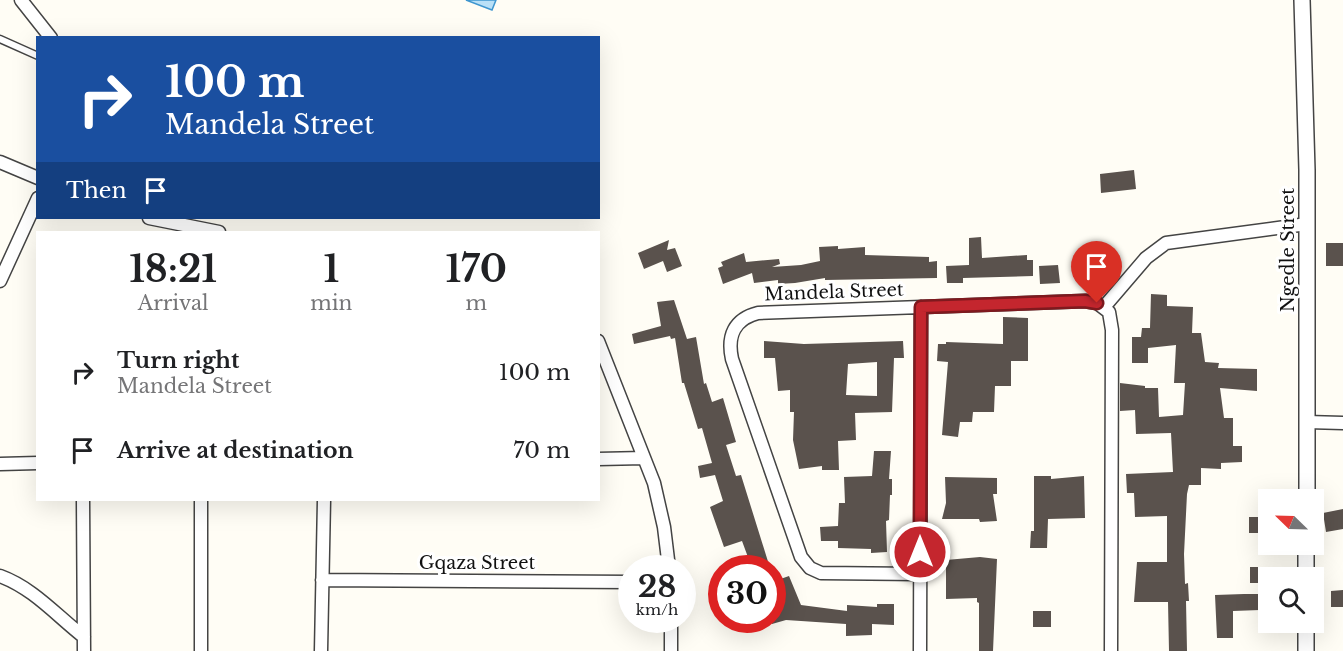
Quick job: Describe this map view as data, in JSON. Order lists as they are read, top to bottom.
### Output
{
  "streets": {
    "street": ["Ngedle Street", "Mandela Street", "Gqaza Street"]
  },
  "north": "top left",
  "page": {
    "turn": ["100 m", "Mandela Street"],
    "then": "Then",
    "eta": [
      "18:21",
      "Arrival",
      "1",
      "min",
      "170",
      "m"
    ],
    "list": [
      {
        "name": "Turn right",
        "note": "Mandela Street",
        "value": "100 m"
      },
      {
        "name": "Arrive at destination",
        "value": "70 m"
      }
    ],
    "speed": "28 km/h",
    "limit": "30"
  }
}
